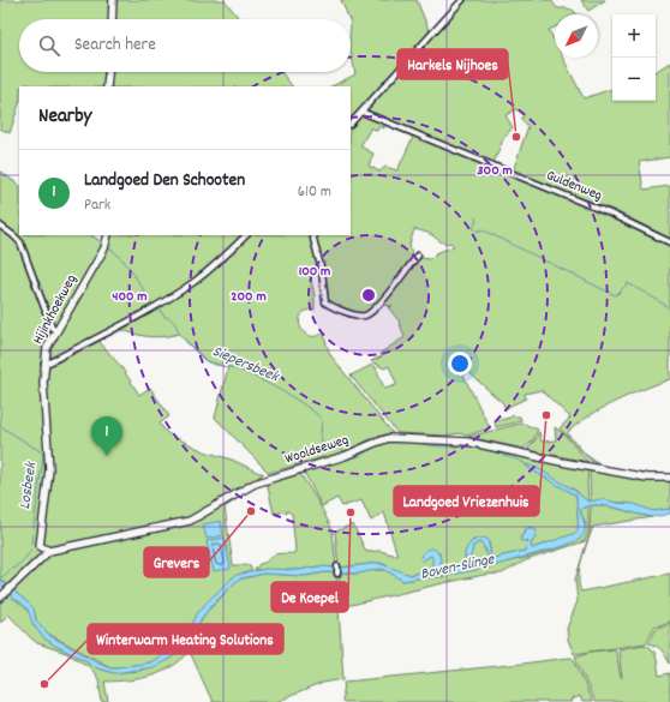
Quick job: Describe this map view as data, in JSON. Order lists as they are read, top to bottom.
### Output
{
  "streets": {
    "main road": ["Hijinkhoekweg", "Wooldseweg"],
    "street": ["Guldenweg"]
  },
  "crossings": [
    ["Hijinkhoekweg", "Wooldseweg"]
  ],
  "water": ["Siepersbeek", "Losbeek", "Boven-Slinge"],
  "places": [
    "Harkels Nijhoes",
    "Landgoed Vriezenhuis",
    "Grevers",
    "De Koepel",
    "Winterwarm Heating Solutions"
  ],
  "north": "bottom left",
  "page": {
    "map_buttons": ["+", "−"],
    "search": "Search here",
    "heading": "Nearby",
    "list": [
      {
        "mark": "1",
        "name": "Landgoed Den Schooten",
        "note": "Park",
        "value": "610 m"
      }
    ],
    "pins": "1"
  },
  "rings": [
    "300 m",
    "100 m",
    "200 m",
    "400 m"
  ]
}
